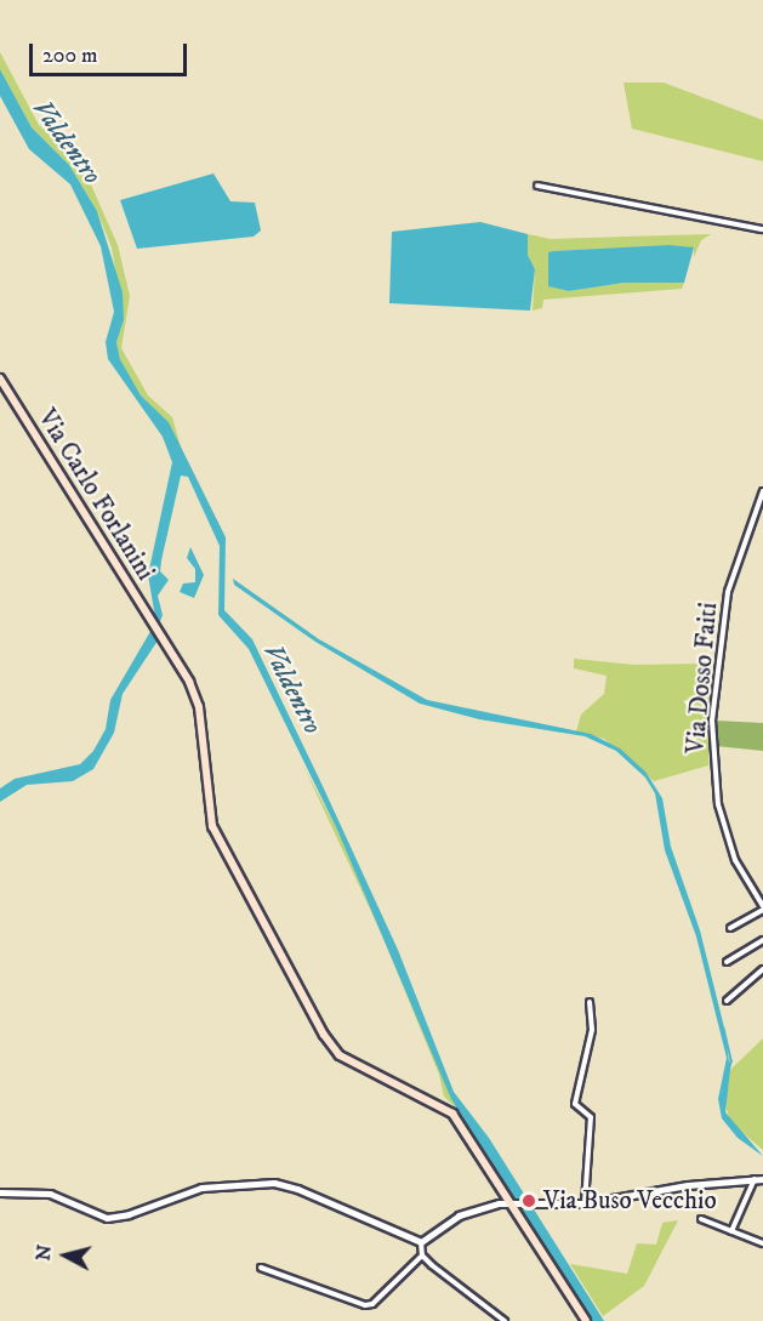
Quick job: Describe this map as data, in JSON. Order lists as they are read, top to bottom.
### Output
{
  "streets": {
    "main road": ["Via Carlo Forlanini"],
    "street": ["Via Dosso Faiti"]
  },
  "water": ["Valdentro"],
  "places": ["Via Buso Vecchio"],
  "scale_bar": "200 m",
  "north": "left"
}
